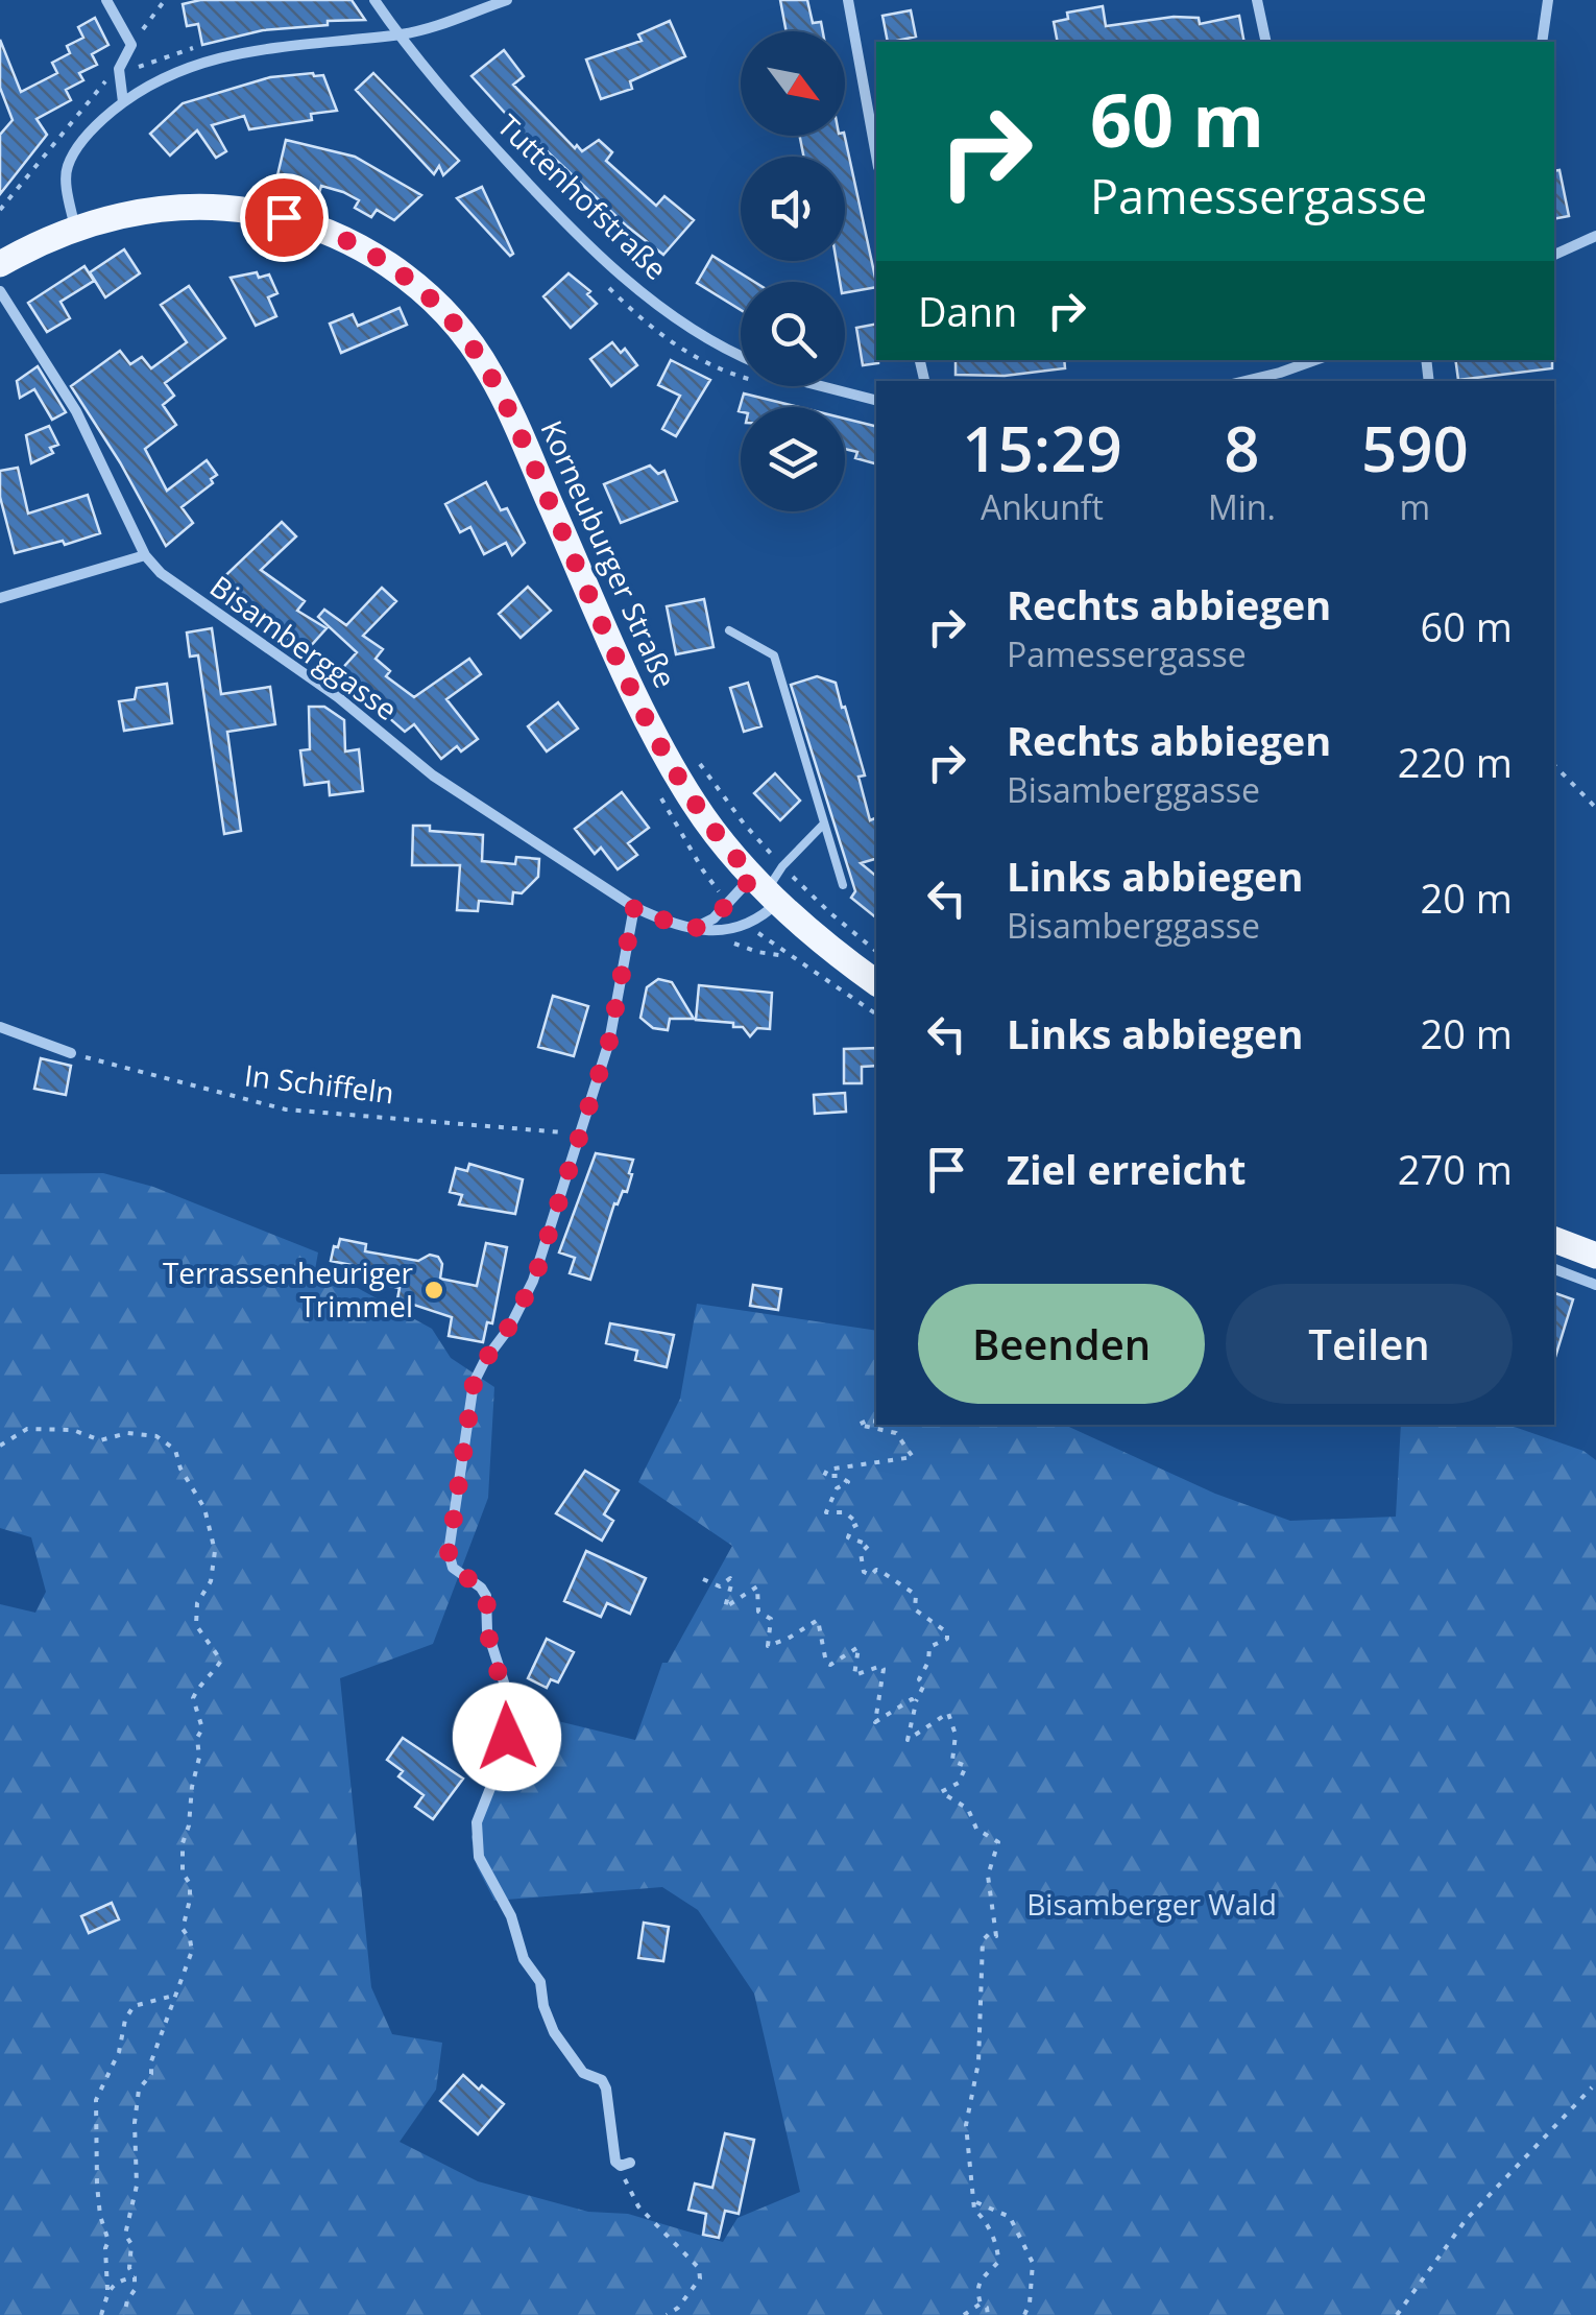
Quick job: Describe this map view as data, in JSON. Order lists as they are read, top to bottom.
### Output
{
  "streets": {
    "main road": ["Korneuburger Straße"],
    "street": ["Tuttenhofstraße", "Bisamberggasse"],
    "path": ["In Schiffeln"]
  },
  "parks": ["Bisamberger Wald"],
  "places": ["Terrassenheuriger Trimmel"],
  "north": "bottom right",
  "page": {
    "turn": ["60 m", "Pamessergasse"],
    "then": "Dann",
    "eta": [
      "15:29",
      "Ankunft",
      "8",
      "Min.",
      "590",
      "m"
    ],
    "list": [
      {
        "name": "Rechts abbiegen",
        "note": "Pamessergasse",
        "value": "60 m"
      },
      {
        "name": "Rechts abbiegen",
        "note": "Bisamberggasse",
        "value": "220 m"
      },
      {
        "name": "Links abbiegen",
        "note": "Bisamberggasse",
        "value": "20 m"
      },
      {
        "name": "Links abbiegen",
        "value": "20 m"
      },
      {
        "name": "Ziel erreicht",
        "value": "270 m"
      }
    ],
    "buttons": ["Beenden", "Teilen"]
  }
}
